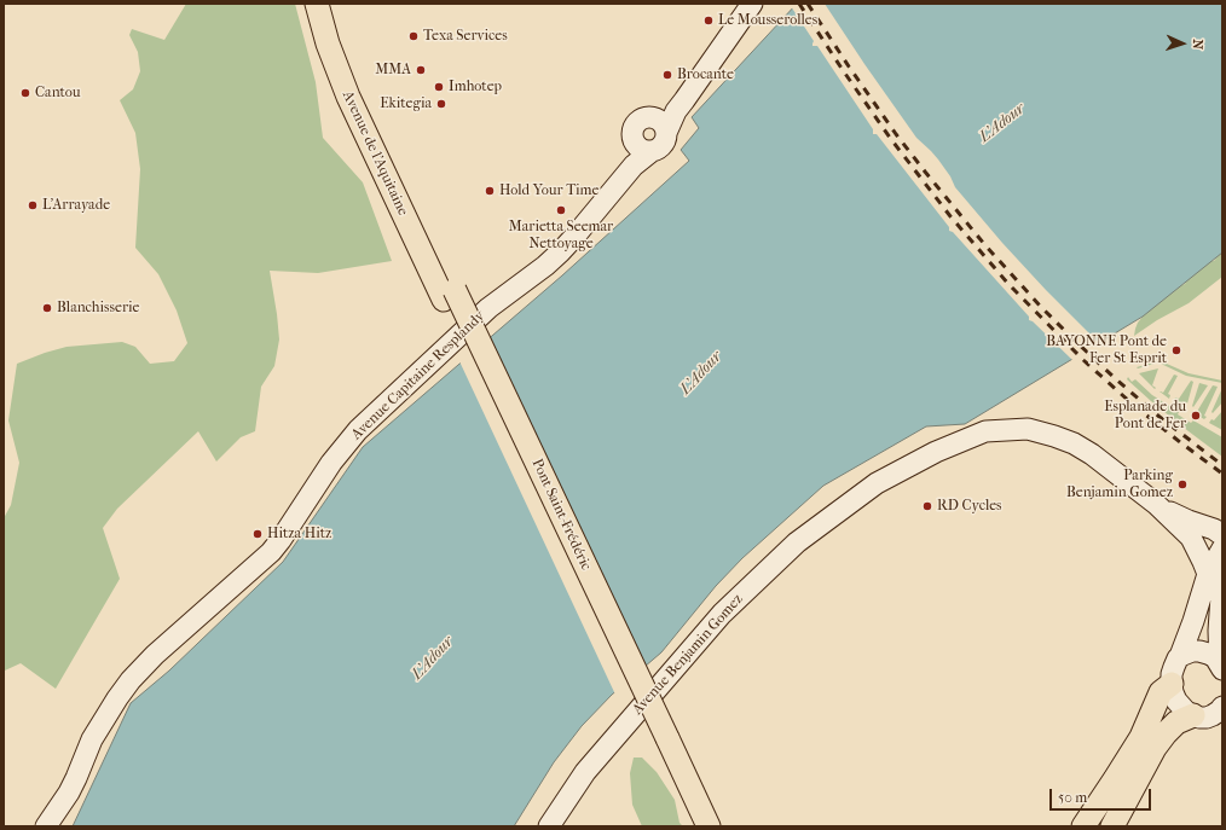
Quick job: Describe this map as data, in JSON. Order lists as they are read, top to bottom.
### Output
{
  "streets": {
    "main road": [
      "Avenue de l'Aquitaine",
      "Avenue Capitaine Resplandy",
      "Pont Saint-Frédéric",
      "Avenue Benjamin Gomez"
    ]
  },
  "crossings": [
    ["Avenue de l'Aquitaine", "Pont Saint-Frédéric"]
  ],
  "water": ["L'Adour"],
  "places": [
    "Le Mousserolles",
    "Texa Services",
    "MMA",
    "Brocante",
    "Imhotep",
    "Cantou",
    "Ekitegia",
    "Hold Your Time",
    "L'Arrayade",
    "Marietta Seemar Nettoyage",
    "Blanchisserie",
    "BAYONNE Pont de Fer St Esprit",
    "Esplanade du Pont de Fer",
    "Parking Benjamin Gomez",
    "RD Cycles",
    "Hitza Hitz"
  ],
  "scale_bar": "50 m",
  "north": "right"
}
